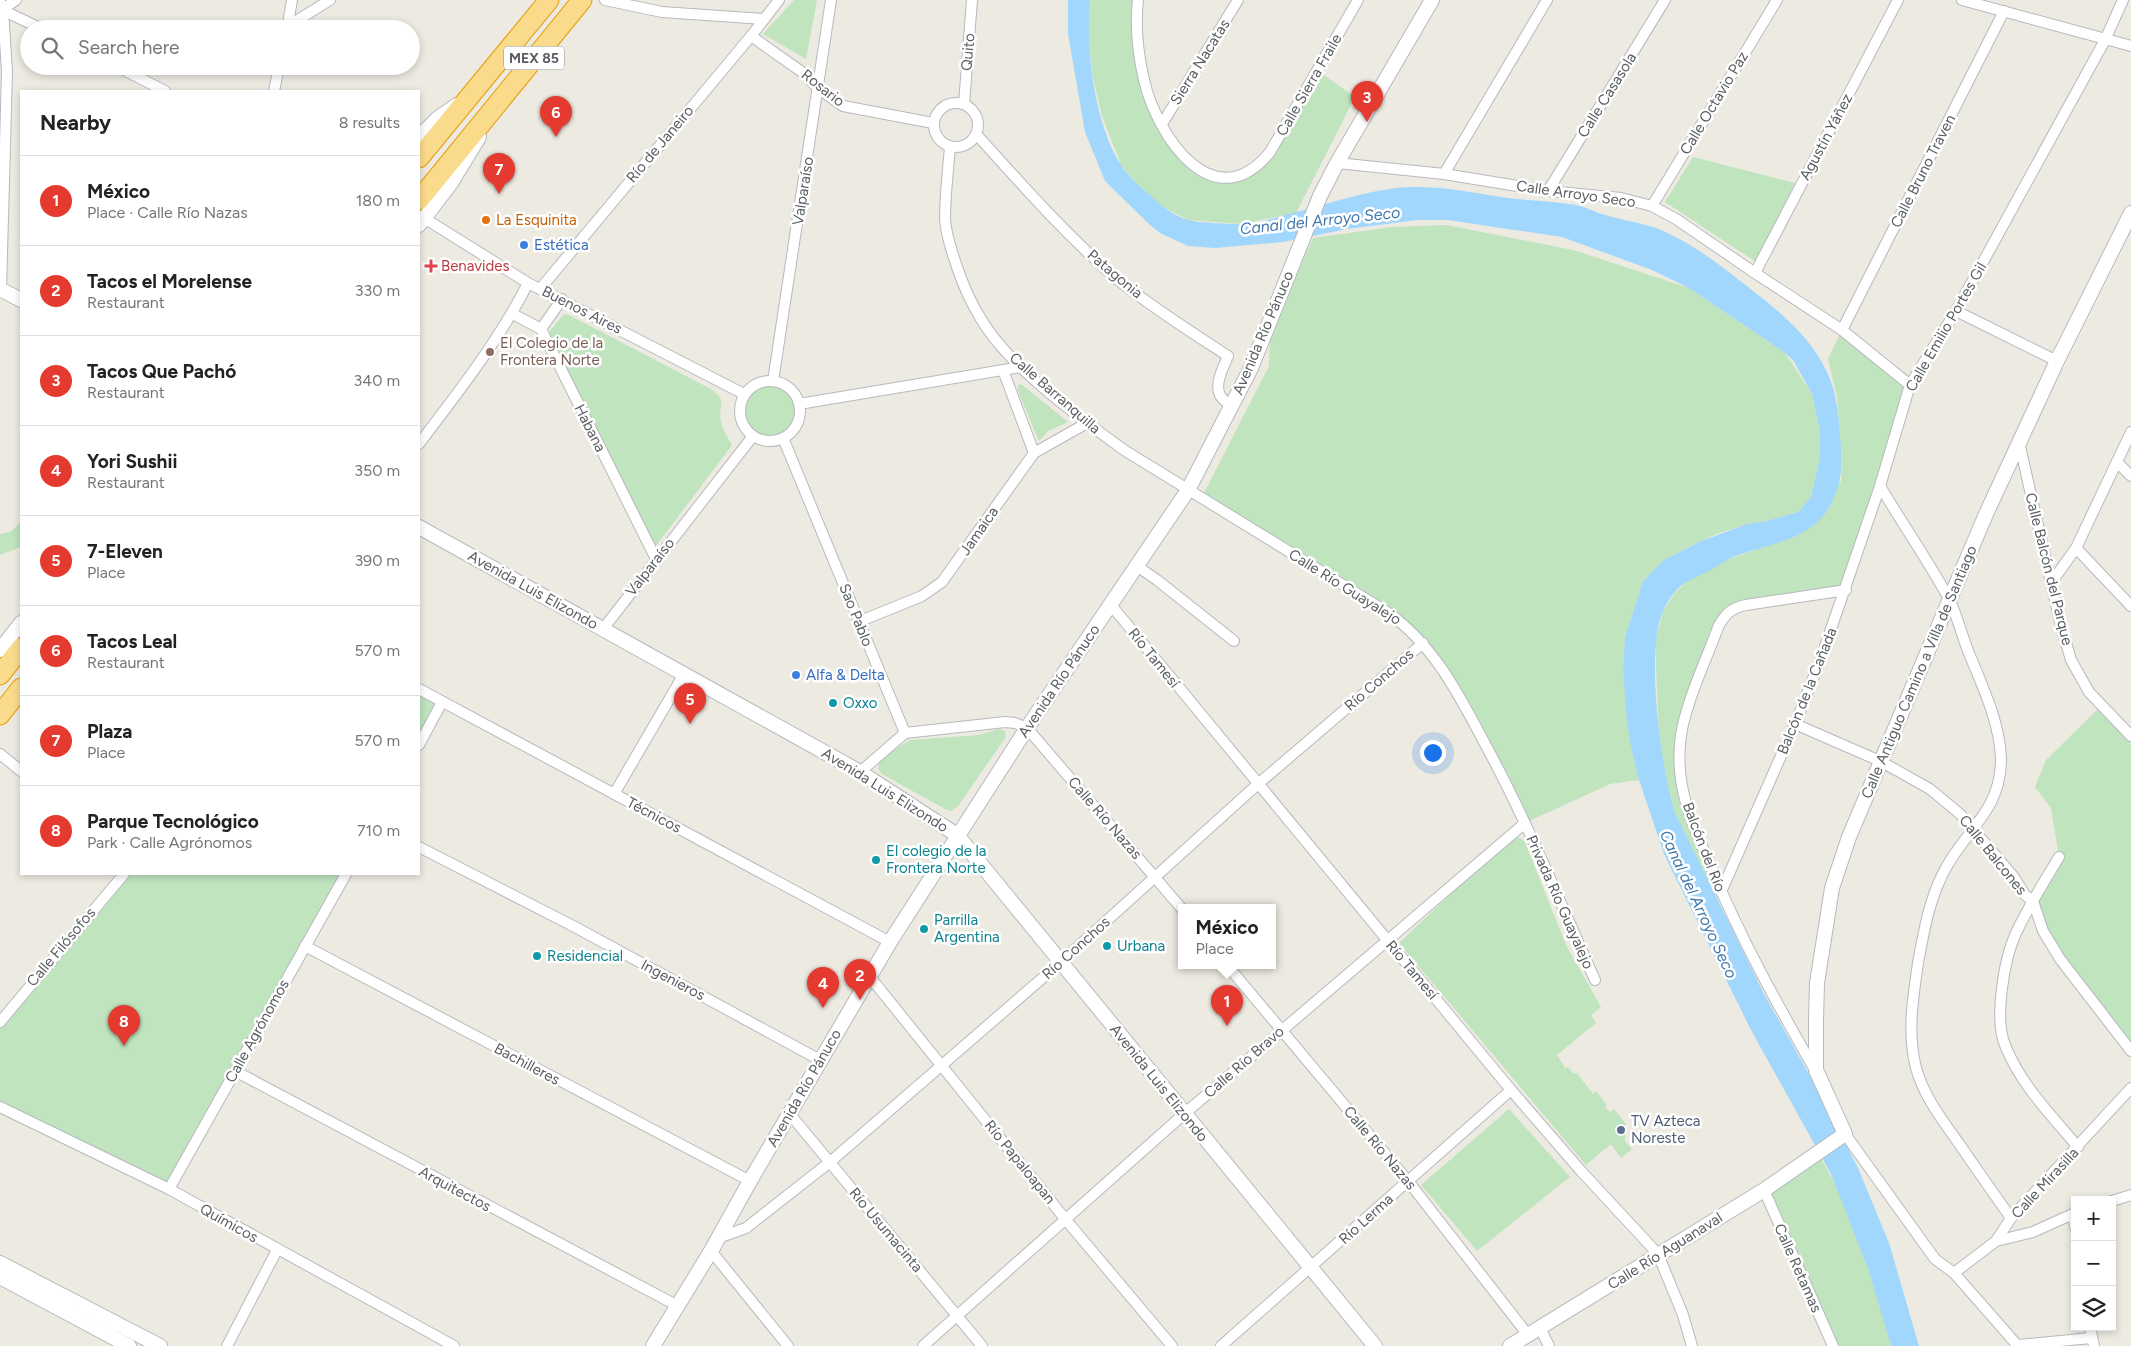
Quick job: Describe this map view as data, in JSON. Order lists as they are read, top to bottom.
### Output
{
  "streets": {
    "highway": ["MEX 85"],
    "street": [
      "Quito",
      "Sierra Nacatas",
      "Calle Sierra Fraile",
      "Rosario",
      "Calle Casasola",
      "Calle Octavio Paz",
      "Agustín Yáñez",
      "Río de Janeiro",
      "Calle Bruno Traven",
      "Valparaíso",
      "Calle Arroyo Seco",
      "Patagonia",
      "Buenos Aires",
      "Calle Emilio Portes Gil",
      "Avenida Río Pánuco",
      "Calle Barranquilla",
      "Habana",
      "Jamaica",
      "Calle Balcón del Parque",
      "Calle Río Guayalejo",
      "Avenida Luis Elizondo",
      "Sao Pablo",
      "Río Tamesí",
      "Calle Antiguo Camino a Villa de Santiago",
      "Río Conchos",
      "Balcón de la Cañada",
      "Técnicos",
      "Calle Río Nazas",
      "Balcón del Río",
      "Calle Balcones",
      "Privada Río Guayalejo",
      "Calle Filósofos",
      "Ingenieros",
      "Calle Agrónomos",
      "Calle Río Bravo",
      "Bachilleres",
      "Río Papaloapan",
      "Calle Mirasilla",
      "Arquitectos",
      "Río Lerma",
      "Químicos",
      "Río Usumacinta",
      "Calle Río Aguanaval",
      "Calle Retamas"
    ]
  },
  "crossings": [
    ["Quito", "Rosario"],
    ["Quito", "Patagonia"],
    ["Quito", "Calle Barranquilla"],
    ["MEX 85", "Buenos Aires"],
    ["Sierra Nacatas", "Calle Sierra Fraile"],
    ["Rosario", "Río de Janeiro"],
    ["Rosario", "Valparaíso"],
    ["Rosario", "Patagonia"],
    ["Rosario", "Calle Barranquilla"],
    ["Calle Casasola", "Calle Arroyo Seco"],
    ["Calle Octavio Paz", "Calle Arroyo Seco"],
    ["Agustín Yáñez", "Calle Arroyo Seco"],
    ["Río de Janeiro", "Buenos Aires"],
    ["Calle Bruno Traven", "Calle Arroyo Seco"],
    ["Valparaíso", "Buenos Aires"],
    ["Valparaíso", "Habana"],
    ["Valparaíso", "Avenida Luis Elizondo"],
    ["Valparaíso", "Sao Pablo"],
    ["Calle Arroyo Seco", "Calle Emilio Portes Gil"],
    ["Calle Arroyo Seco", "Avenida Río Pánuco"],
    ["Patagonia", "Avenida Río Pánuco"],
    ["Patagonia", "Calle Barranquilla"],
    ["Buenos Aires", "Sao Pablo"],
    ["Calle Emilio Portes Gil", "Balcón de la Cañada"],
    ["Avenida Río Pánuco", "Calle Barranquilla"],
    ["Avenida Río Pánuco", "Calle Río Guayalejo"],
    ["Avenida Río Pánuco", "Avenida Luis Elizondo"],
    ["Avenida Río Pánuco", "Río Tamesí"],
    ["Avenida Río Pánuco", "Río Conchos"],
    ["Avenida Río Pánuco", "Técnicos"],
    ["Avenida Río Pánuco", "Calle Río Nazas"],
    ["Avenida Río Pánuco", "Ingenieros"],
    ["Avenida Río Pánuco", "Bachilleres"],
    ["Avenida Río Pánuco", "Río Papaloapan"],
    ["Avenida Río Pánuco", "Arquitectos"],
    ["Avenida Río Pánuco", "Río Usumacinta"],
    ["Calle Barranquilla", "Jamaica"],
    ["Calle Barranquilla", "Calle Río Guayalejo"],
    ["Jamaica", "Sao Pablo"],
    ["Calle Balcón del Parque", "Calle Antiguo Camino a Villa de Santiago"],
    ["Calle Río Guayalejo", "Río Conchos"],
    ["Calle Río Guayalejo", "Privada Río Guayalejo"],
    ["Calle Río Guayalejo", "Calle Río Bravo"],
    ["Avenida Luis Elizondo", "Río Conchos"],
    ["Avenida Luis Elizondo", "Calle Río Bravo"],
    ["Avenida Luis Elizondo", "Río Lerma"],
    ["Río Tamesí", "Río Conchos"],
    ["Río Tamesí", "Calle Río Bravo"],
    ["Río Tamesí", "Río Lerma"],
    ["Río Tamesí", "Calle Río Aguanaval"],
    ["Calle Antiguo Camino a Villa de Santiago", "Balcón del Río"],
    ["Calle Antiguo Camino a Villa de Santiago", "Calle Balcones"],
    ["Calle Antiguo Camino a Villa de Santiago", "Calle Río Aguanaval"],
    ["Río Conchos", "Calle Río Nazas"],
    ["Río Conchos", "Río Papaloapan"],
    ["Río Conchos", "Río Usumacinta"],
    ["Balcón de la Cañada", "Balcón del Río"],
    ["Balcón de la Cañada", "Calle Balcones"],
    ["Calle Río Nazas", "Calle Río Bravo"],
    ["Calle Río Nazas", "Río Lerma"],
    ["Calle Río Nazas", "Calle Río Aguanaval"],
    ["Privada Río Guayalejo", "Calle Río Bravo"],
    ["Calle Agrónomos", "Bachilleres"],
    ["Calle Agrónomos", "Arquitectos"],
    ["Calle Agrónomos", "Químicos"],
    ["Calle Río Bravo", "Río Papaloapan"],
    ["Calle Río Bravo", "Río Usumacinta"],
    ["Calle Río Aguanaval", "Calle Retamas"]
  ],
  "water": ["Canal del Arroyo Seco"],
  "places": {
    "other": [
      "La Esquinita",
      "Estética",
      "El Colegio de la Frontera Norte",
      "Alfa & Delta",
      "Oxxo",
      "El colegio de la Frontera Norte",
      "Parrilla Argentina",
      "Urbana",
      "Residencial",
      "TV Azteca Noreste"
    ],
    "health": ["Benavides"]
  },
  "page": {
    "search": "Search here",
    "pins": [
      "3",
      "6",
      "7",
      "5",
      "2",
      "4",
      "1",
      "8"
    ],
    "heading": ["Nearby", "8 results"],
    "list": [
      {
        "mark": "1",
        "name": "México",
        "note": "Place · Calle Río Nazas",
        "value": "180 m"
      },
      {
        "mark": "2",
        "name": "Tacos el Morelense",
        "note": "Restaurant",
        "value": "330 m"
      },
      {
        "mark": "3",
        "name": "Tacos Que Pachó",
        "note": "Restaurant",
        "value": "340 m"
      },
      {
        "mark": "4",
        "name": "Yori Sushii",
        "note": "Restaurant",
        "value": "350 m"
      },
      {
        "mark": "5",
        "name": "7-Eleven",
        "note": "Place",
        "value": "390 m"
      },
      {
        "mark": "6",
        "name": "Tacos Leal",
        "note": "Restaurant",
        "value": "570 m"
      },
      {
        "mark": "7",
        "name": "Plaza",
        "note": "Place",
        "value": "570 m"
      },
      {
        "mark": "8",
        "name": "Parque Tecnológico",
        "note": "Park · Calle Agrónomos",
        "value": "710 m"
      }
    ],
    "popup": ["México", "Place"],
    "map_buttons": ["+", "−"]
  }
}
